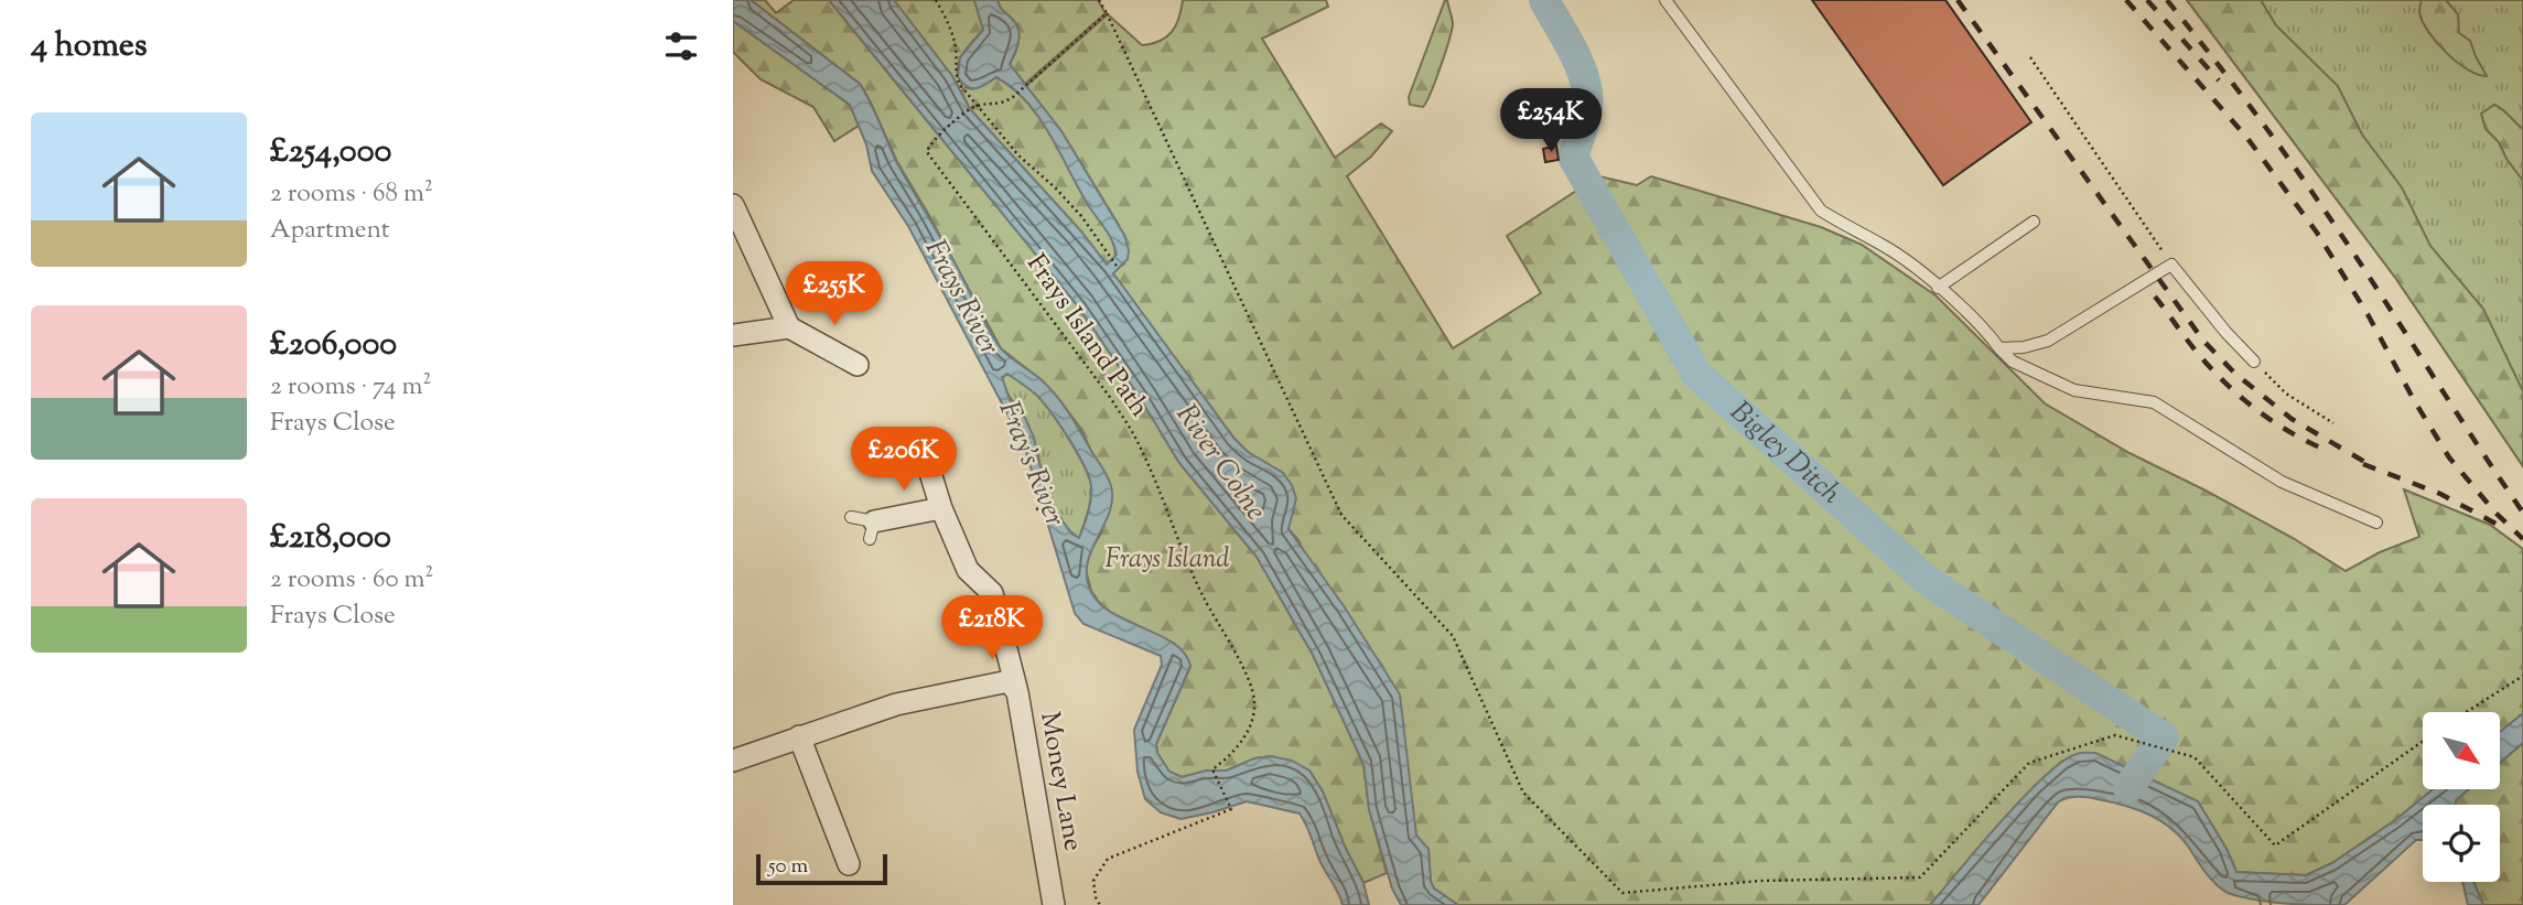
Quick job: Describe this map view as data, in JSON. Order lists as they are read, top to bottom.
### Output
{
  "streets": {
    "street": ["Money Lane"],
    "path": ["Frays Island Path"]
  },
  "water": [
    "Frays River",
    "Bigley Ditch",
    "River Colne",
    "Fray's River"
  ],
  "parks": ["Frays Island"],
  "scale_bar": "50 m",
  "north": "bottom right",
  "page": {
    "heading": "4 homes",
    "price": [
      "£254K",
      "£255K",
      "£206K",
      "£218K"
    ],
    "list": [
      {
        "name": "£254,000",
        "note": "2 rooms · 68 m² · Apartment"
      },
      {
        "name": "£206,000",
        "note": "2 rooms · 74 m² · Frays Close"
      },
      {
        "name": "£218,000",
        "note": "2 rooms · 60 m² · Frays Close"
      }
    ],
    "scale": "50 m"
  }
}
